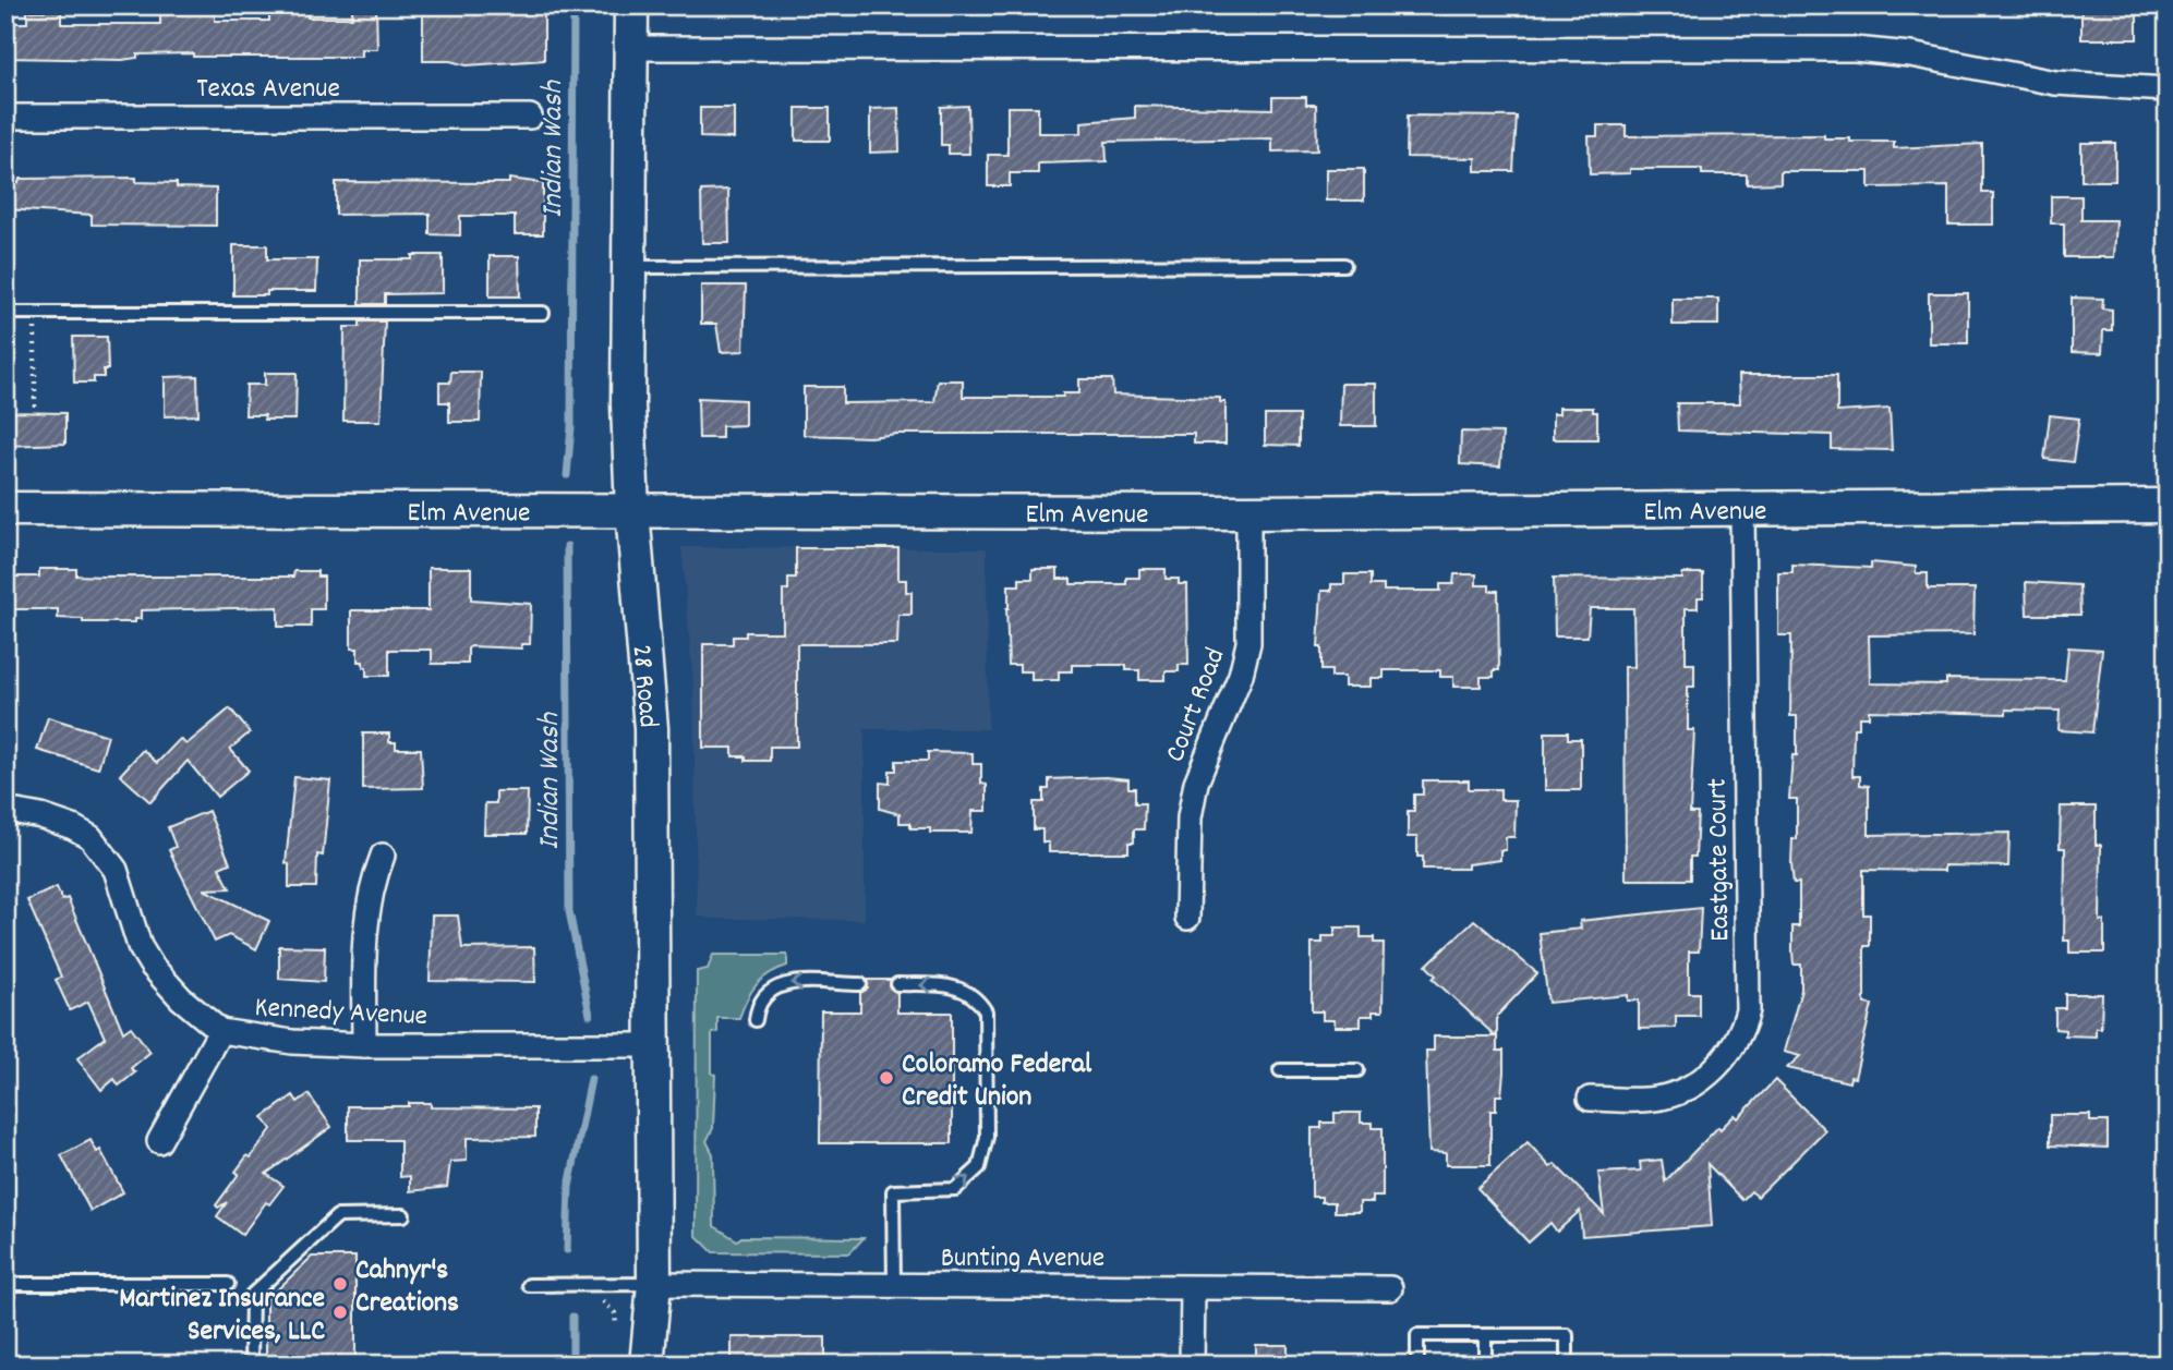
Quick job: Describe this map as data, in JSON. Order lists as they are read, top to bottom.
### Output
{
  "streets": {
    "street": [
      "Texas Avenue",
      "Elm Avenue",
      "28 Road",
      "Court Road",
      "Eastgate Court",
      "Kennedy Avenue",
      "Bunting Avenue"
    ]
  },
  "crossings": [
    ["Elm Avenue", "28 Road"],
    ["Elm Avenue", "Court Road"],
    ["Elm Avenue", "Eastgate Court"],
    ["28 Road", "Kennedy Avenue"],
    ["28 Road", "Bunting Avenue"]
  ],
  "water": ["Indian Wash"],
  "places": ["Coloramo Federal Credit Union", "Cahnyr's Creations", "Martinez Insurance Services, LLC"]
}
